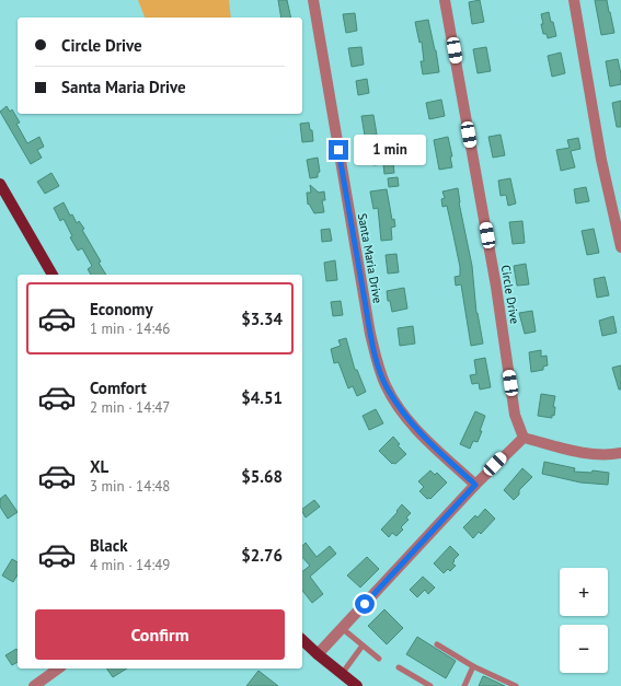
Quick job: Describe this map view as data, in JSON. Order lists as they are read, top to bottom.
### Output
{
  "streets": {
    "street": ["Santa Maria Drive", "Circle Drive"]
  },
  "page": {
    "banner": ["Circle Drive", "Santa Maria Drive"],
    "bubble": "1 min",
    "list": [
      {
        "name": "Economy",
        "note": "1 min · 14:46",
        "value": "$3.34"
      },
      {
        "name": "Comfort",
        "note": "2 min · 14:47",
        "value": "$4.51"
      },
      {
        "name": "XL",
        "note": "3 min · 14:48",
        "value": "$5.68"
      },
      {
        "name": "Black",
        "note": "4 min · 14:49",
        "value": "$2.76"
      }
    ],
    "map_buttons": ["+", "−"],
    "buttons": "Confirm"
  }
}
